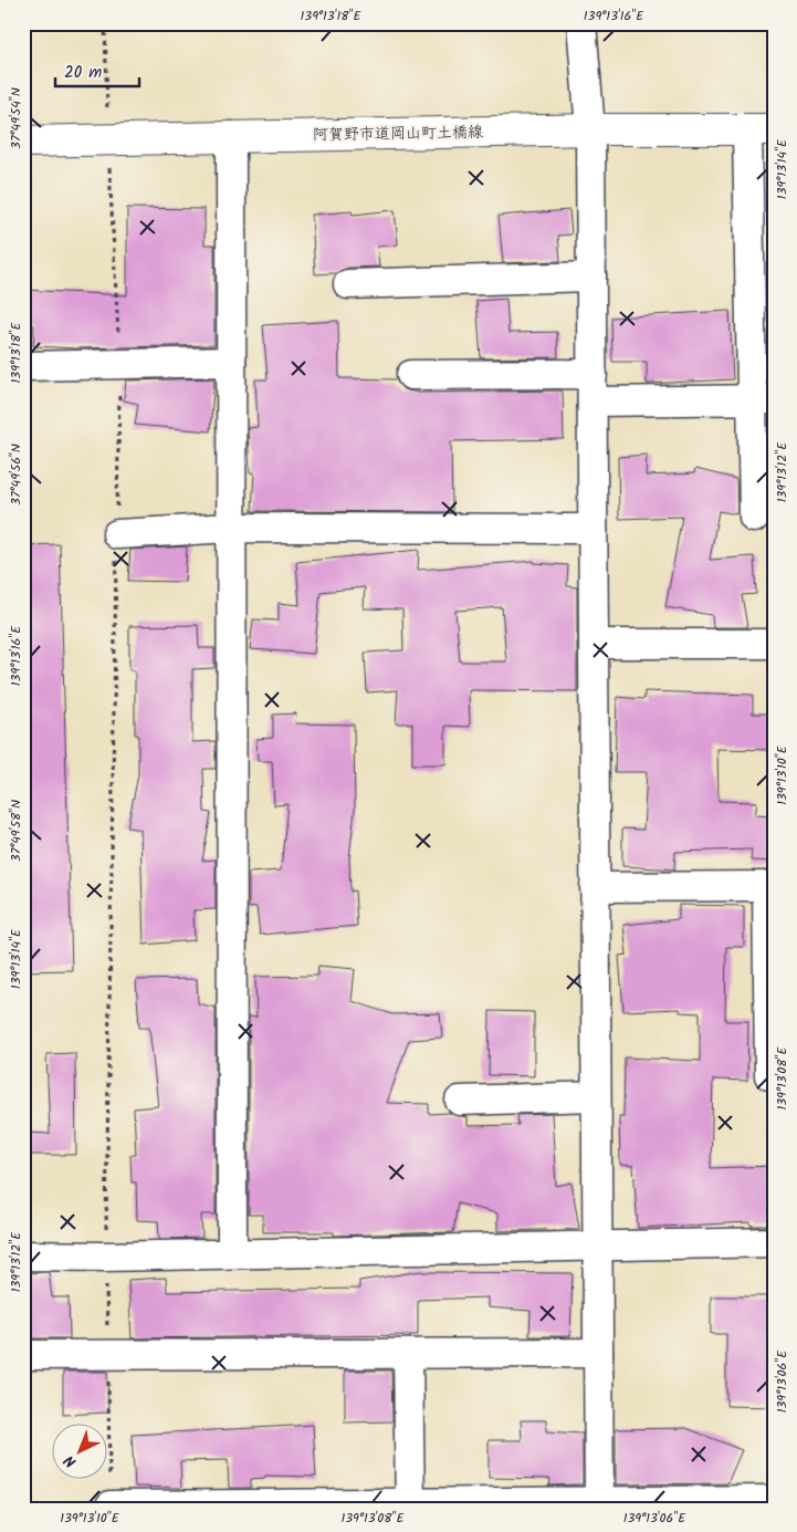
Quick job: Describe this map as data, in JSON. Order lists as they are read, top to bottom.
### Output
{
  "streets": {
    "street": ["阿賀野市道岡山町土橋線"]
  },
  "scale_bar": "20 m",
  "north": "bottom left",
  "coordinates": [
    "139°13'18\"E",
    "139°13'16\"E",
    "37°49'54\"N",
    "139°13'14\"E",
    "139°13'12\"E",
    "37°49'56\"N",
    "139°13'10\"E",
    "37°49'58\"N",
    "139°13'08\"E",
    "139°13'06\"E"
  ]
}
